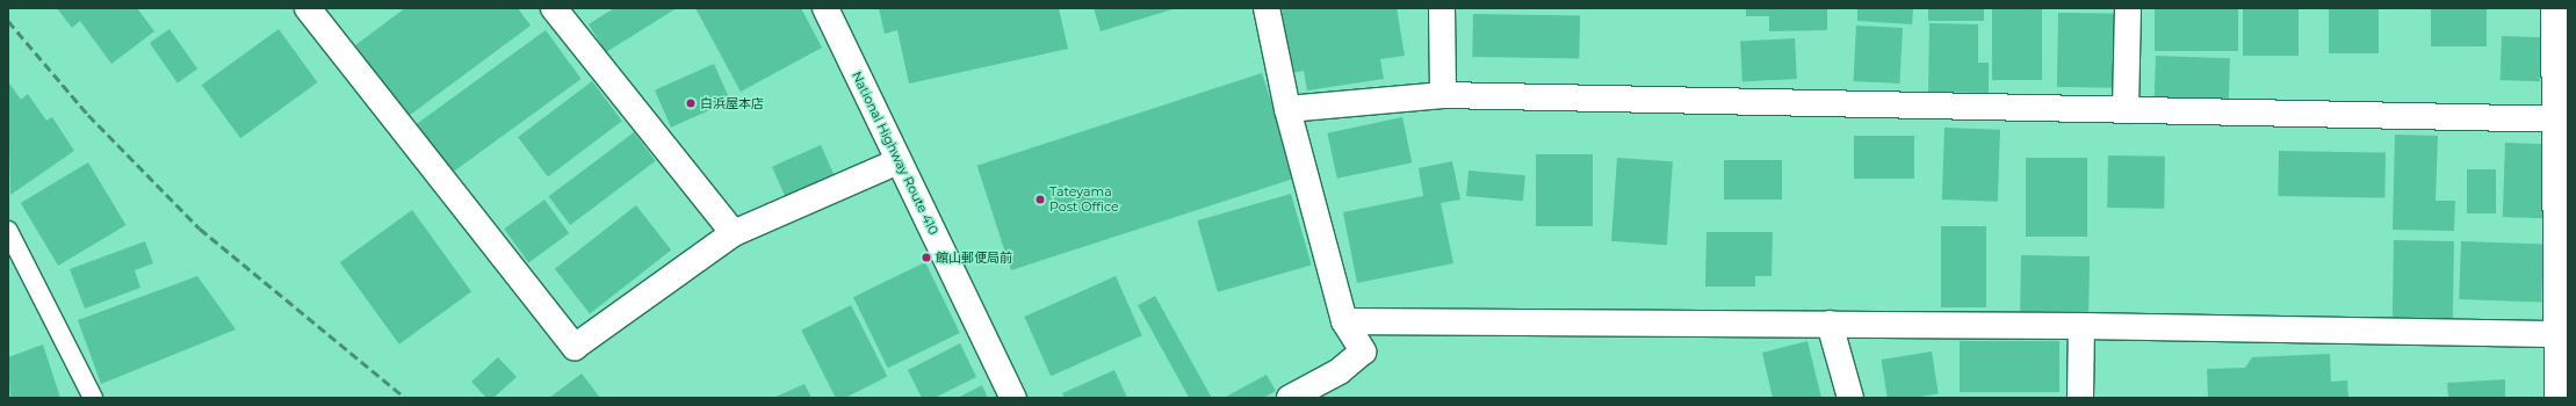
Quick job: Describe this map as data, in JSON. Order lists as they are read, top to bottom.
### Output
{
  "streets": {
    "main road": ["National Highway Route 410"]
  },
  "places": ["白浜屋本店", "Tateyama Post Office", "館山郵便局前"]
}
